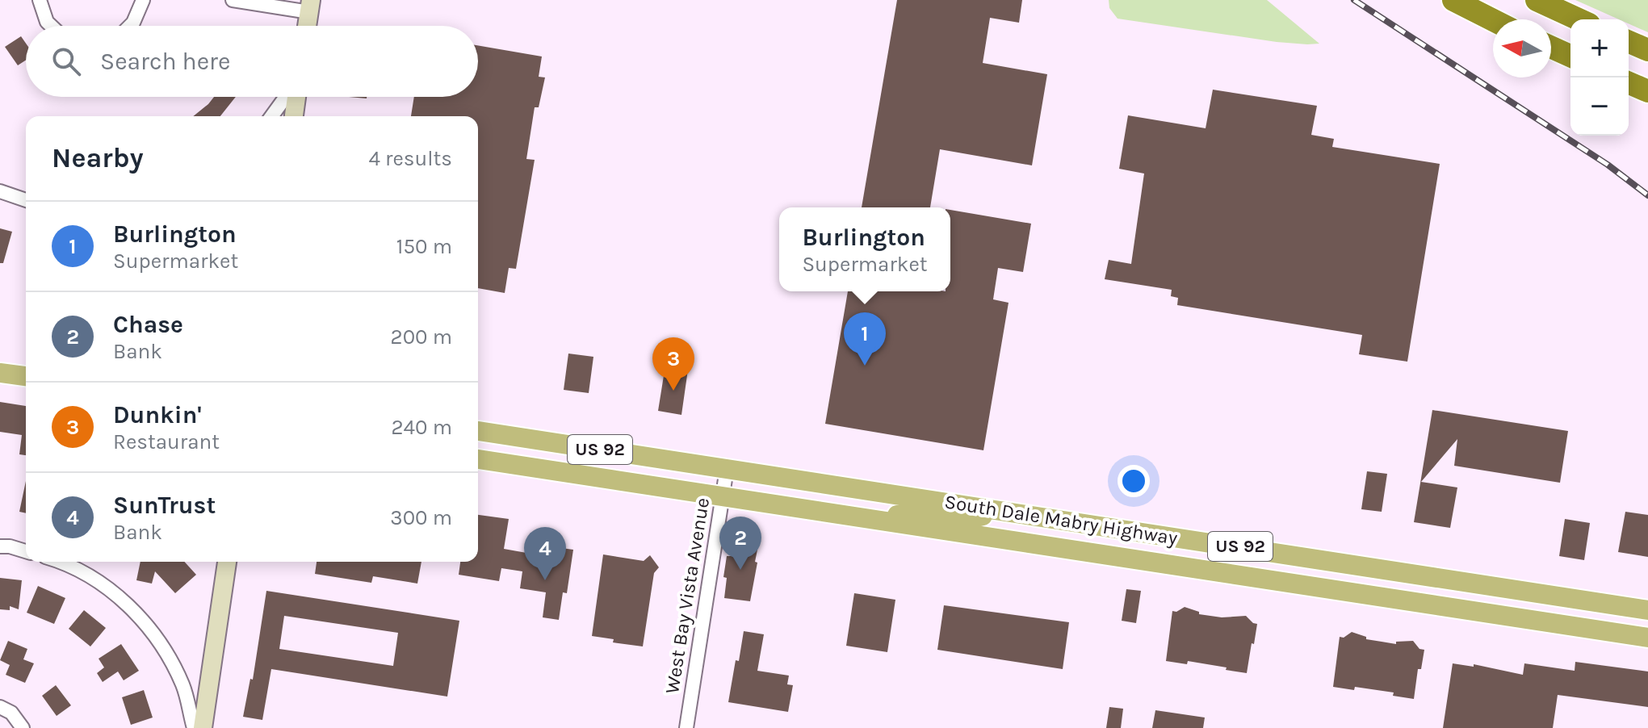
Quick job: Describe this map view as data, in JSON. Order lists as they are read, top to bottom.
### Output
{
  "streets": {
    "main road": ["US 92", "South Dale Mabry Highway"],
    "street": ["West Bay Vista Avenue"]
  },
  "crossings": [
    ["South Dale Mabry Highway", "West Bay Vista Avenue"]
  ],
  "north": "left",
  "page": {
    "map_buttons": ["+", "−"],
    "search": "Search here",
    "heading": ["Nearby", "4 results"],
    "list": [
      {
        "mark": "1",
        "name": "Burlington",
        "note": "Supermarket",
        "value": "150 m"
      },
      {
        "mark": "2",
        "name": "Chase",
        "note": "Bank",
        "value": "200 m"
      },
      {
        "mark": "3",
        "name": "Dunkin'",
        "note": "Restaurant",
        "value": "240 m"
      },
      {
        "mark": "4",
        "name": "SunTrust",
        "note": "Bank",
        "value": "300 m"
      }
    ],
    "popup": ["Burlington", "Supermarket"],
    "pins": [
      "1",
      "3",
      "2",
      "4"
    ]
  }
}
